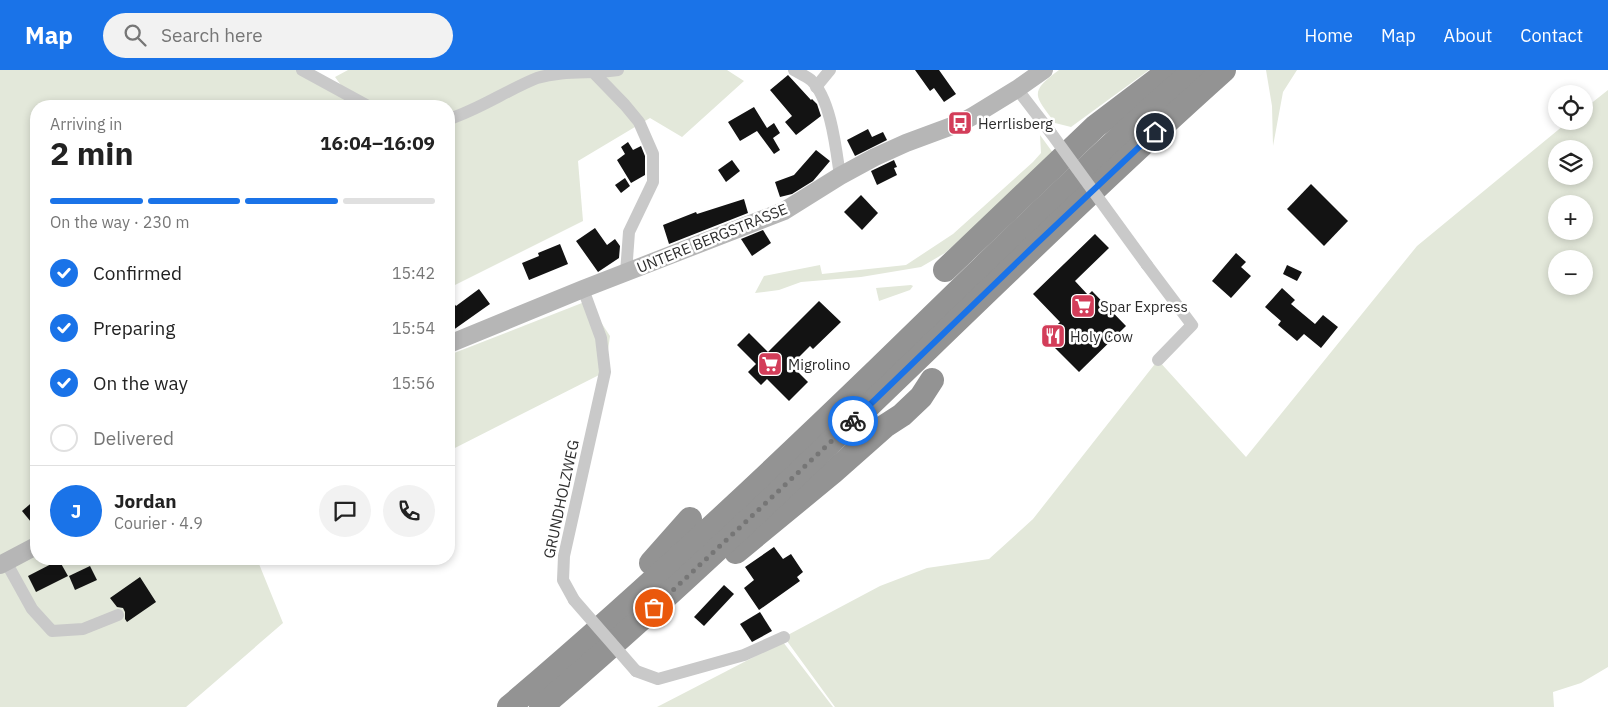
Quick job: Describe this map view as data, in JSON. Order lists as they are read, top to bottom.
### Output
{
  "streets": {
    "main road": ["UNTERE BERGSTRASSE"],
    "street": ["GRUNDHOLZWEG"]
  },
  "crossings": [
    ["UNTERE BERGSTRASSE", "GRUNDHOLZWEG"]
  ],
  "places": {
    "bus stop": ["Herrlisberg"],
    "supermarket": ["Spar Express", "Migrolino"],
    "restaurant": ["Holy Cow"]
  },
  "page": {
    "header": "Map",
    "search": "Search here",
    "nav": [
      "Home",
      "Map",
      "About",
      "Contact"
    ],
    "map_buttons": ["+", "−"],
    "heading": ["2 min", "Arriving in", "16:04–16:09"],
    "panel": ["Jordan", "Courier · 4.9"],
    "bar": "On the way · 230 m",
    "list": [
      ["Confirmed", "15:42"],
      ["Preparing", "15:54"],
      ["On the way", "15:56"],
      "Delivered"
    ],
    "round": "J"
  }
}
